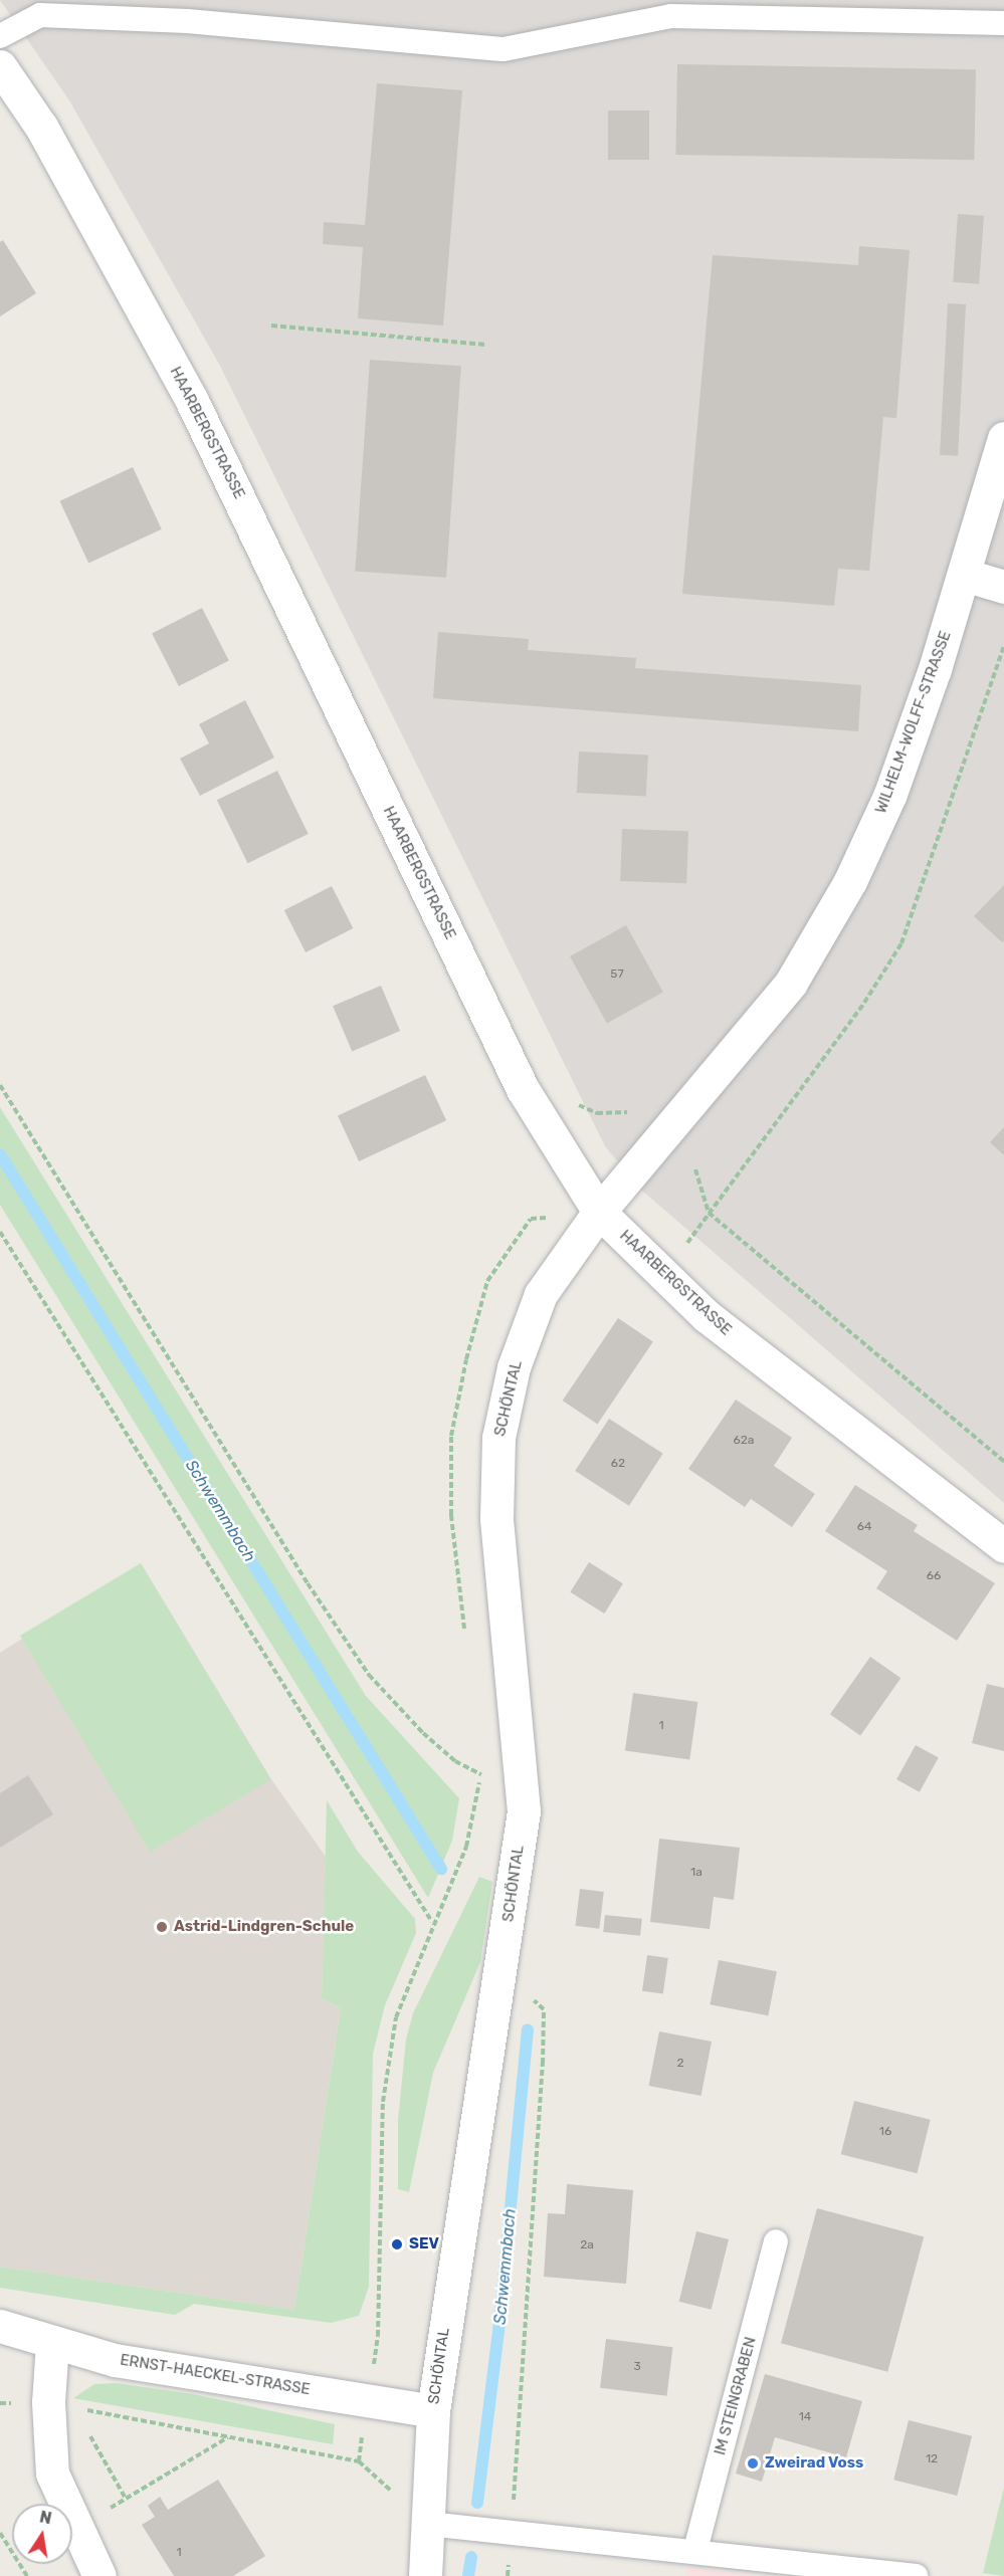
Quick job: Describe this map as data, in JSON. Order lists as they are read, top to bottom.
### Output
{
  "streets": {
    "street": [
      "HAARBERGSTRASSE",
      "WILHELM-WOLFF-STRASSE",
      "SCHÖNTAL",
      "ERNST-HAECKEL-STRASSE"
    ],
    "lane": ["IM STEINGRABEN"]
  },
  "crossings": [
    ["HAARBERGSTRASSE", "WILHELM-WOLFF-STRASSE"],
    ["HAARBERGSTRASSE", "SCHÖNTAL"],
    ["WILHELM-WOLFF-STRASSE", "SCHÖNTAL"],
    ["SCHÖNTAL", "ERNST-HAECKEL-STRASSE"]
  ],
  "water": ["Schwemmbach"],
  "places": ["Astrid-Lindgren-Schule", "SEV", "Zweirad Voss"],
  "house_numbers": [
    "57",
    "62a",
    "62",
    "64",
    "66",
    "1",
    "1a",
    "2",
    "16",
    "2a",
    "3",
    "14",
    "12",
    "1"
  ],
  "north": "top"
}
